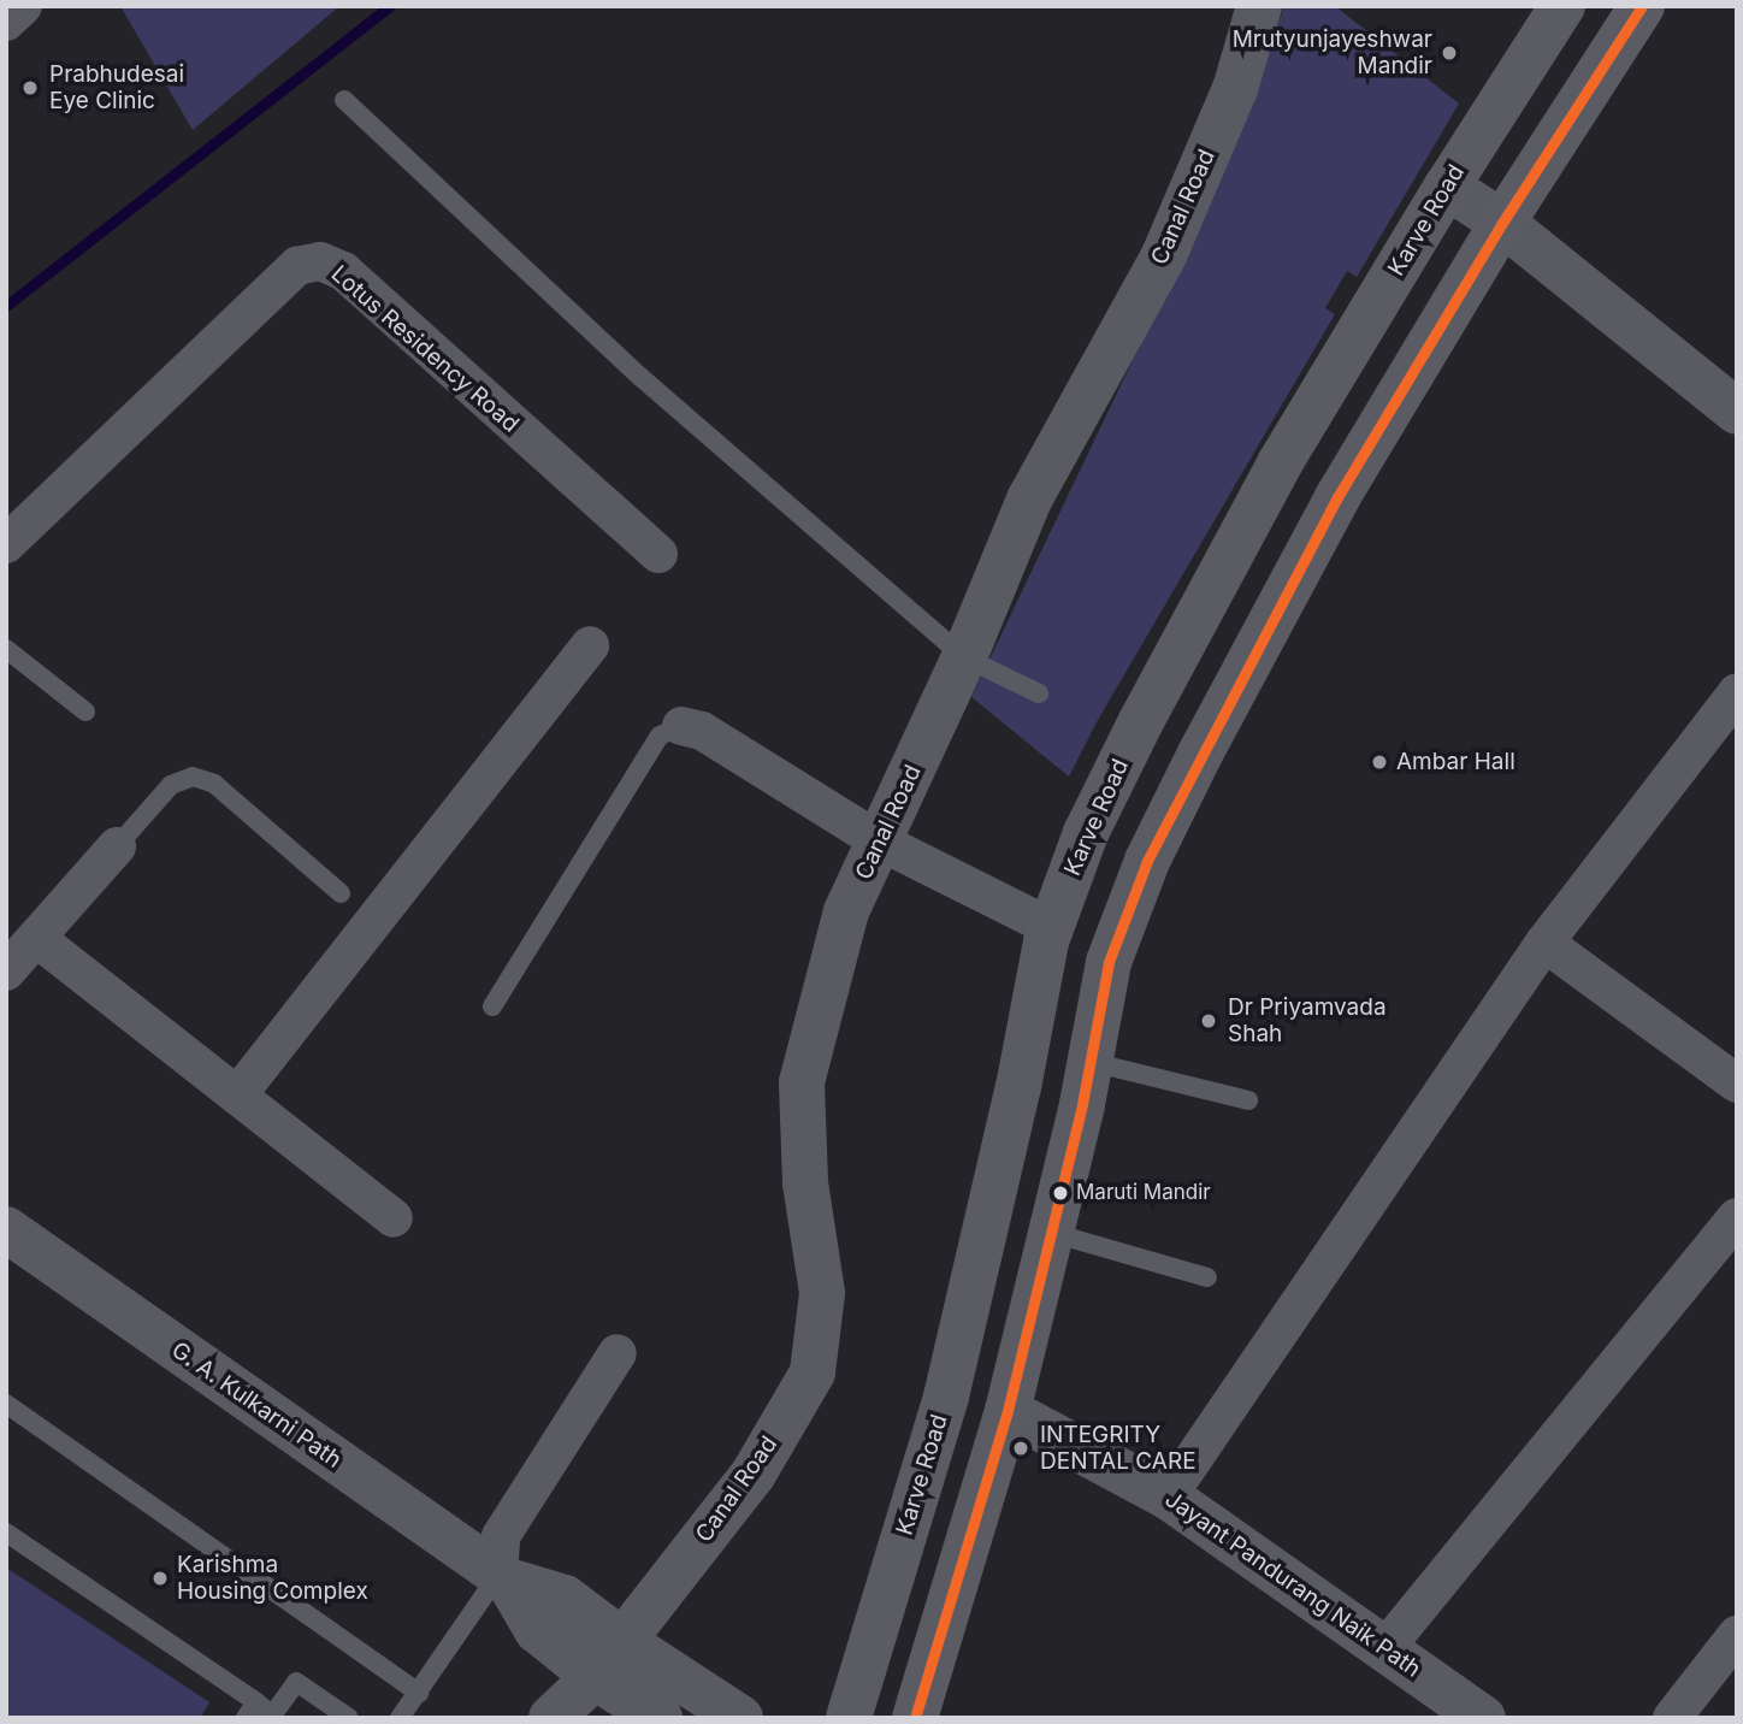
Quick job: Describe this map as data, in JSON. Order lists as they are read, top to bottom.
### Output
{
  "streets": {
    "main road": ["Karve Road"],
    "street": [
      "Canal Road",
      "Lotus Residency Road",
      "G. A. Kulkarni Path",
      "Jayant Pandurang Naik Path"
    ]
  },
  "crossings": [
    ["Canal Road", "G. A. Kulkarni Path"]
  ],
  "places": [
    "Mrutyunjayeshwar Mandir",
    "Prabhudesai Eye Clinic",
    "Ambar Hall",
    "Dr Priyamvada Shah",
    "Maruti Mandir",
    "INTEGRITY DENTAL CARE",
    "Karishma Housing Complex"
  ]
}
